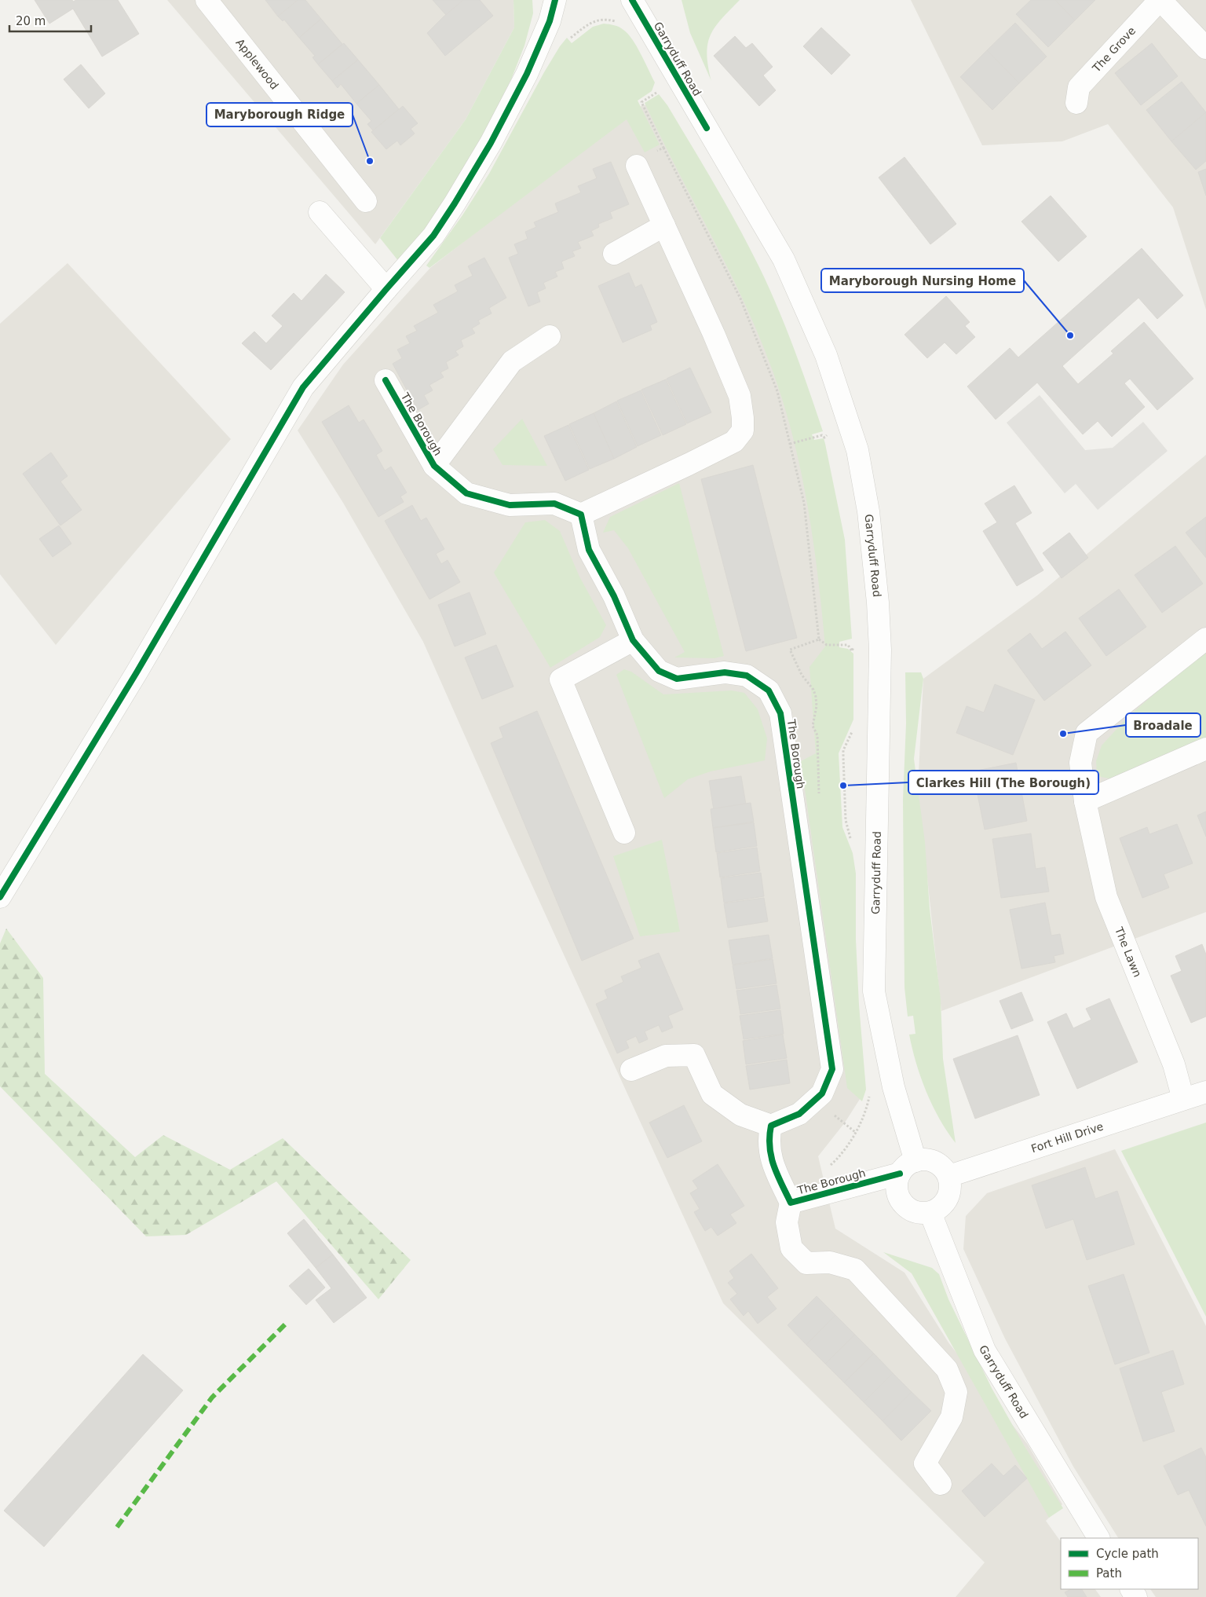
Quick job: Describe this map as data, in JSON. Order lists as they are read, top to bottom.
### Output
{
  "streets": {
    "street": [
      "The Grove",
      "Garryduff Road",
      "Applewood",
      "The Borough",
      "The Lawn",
      "Fort Hill Drive"
    ]
  },
  "crossings": [
    ["Garryduff Road", "The Borough"],
    ["Garryduff Road", "Fort Hill Drive"],
    ["The Borough", "Fort Hill Drive"],
    ["The Lawn", "Fort Hill Drive"]
  ],
  "places": [
    "Maryborough Ridge",
    "Maryborough Nursing Home",
    "Broadale",
    "Clarkes Hill (The Borough)"
  ],
  "legend": ["Cycle path", "Path"],
  "scale_bar": "20 m"
}
